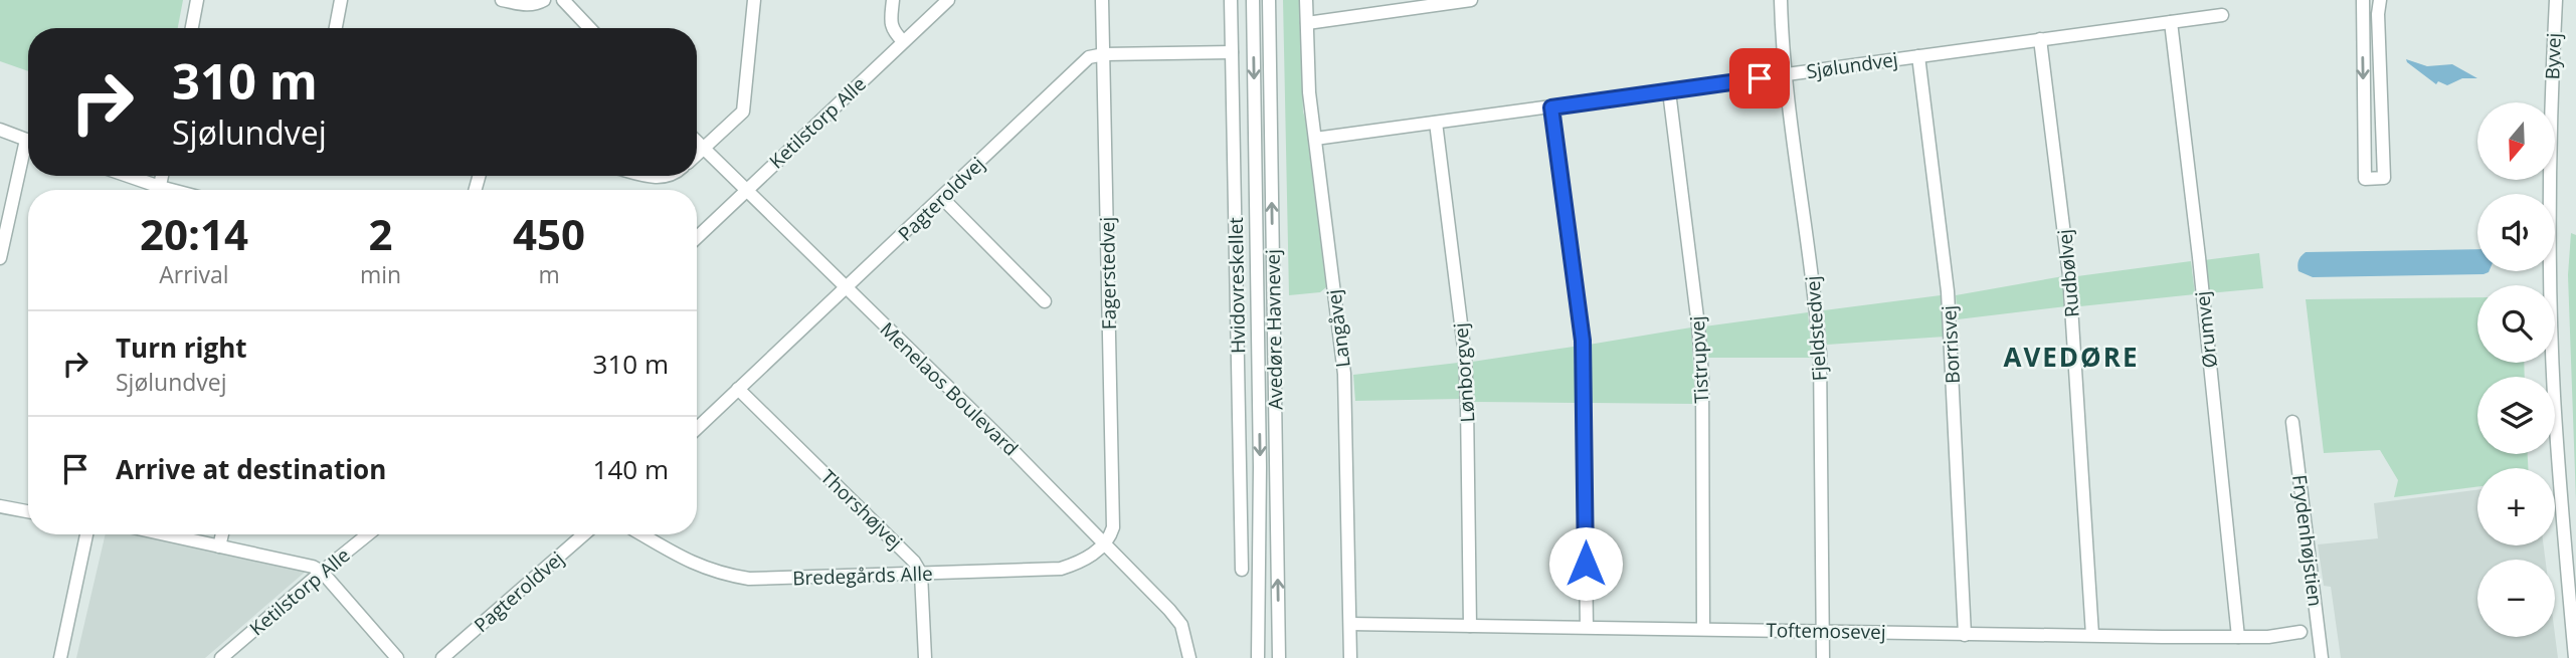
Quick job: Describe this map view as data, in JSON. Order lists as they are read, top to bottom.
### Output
{
  "streets": {
    "street": [
      "Byvej",
      "Sjølundvej",
      "Ketilstorp Alle",
      "Pagteroldvej",
      "Fagerstedvej",
      "Rudbølvej",
      "Hvidovreskellet",
      "Langåvej",
      "Fjeldstedvej",
      "Avedøre Havnevej",
      "Ørumvej",
      "Borrisvej",
      "Tistrupvej",
      "Lønborgvej",
      "Menelaos Boulevard",
      "Thorshøjvej",
      "Frydenhøjstien",
      "Bredegårds Alle",
      "Toftemosevej"
    ]
  },
  "crossings": [
    ["Sjølundvej", "Rudbølvej"],
    ["Sjølundvej", "Langåvej"],
    ["Sjølundvej", "Fjeldstedvej"],
    ["Sjølundvej", "Ørumvej"],
    ["Sjølundvej", "Borrisvej"],
    ["Sjølundvej", "Tistrupvej"],
    ["Sjølundvej", "Lønborgvej"],
    ["Ketilstorp Alle", "Menelaos Boulevard"],
    ["Pagteroldvej", "Fagerstedvej"],
    ["Pagteroldvej", "Hvidovreskellet"],
    ["Pagteroldvej", "Menelaos Boulevard"],
    ["Pagteroldvej", "Thorshøjvej"],
    ["Fagerstedvej", "Menelaos Boulevard"],
    ["Fagerstedvej", "Bredegårds Alle"],
    ["Rudbølvej", "Toftemosevej"],
    ["Langåvej", "Toftemosevej"],
    ["Fjeldstedvej", "Toftemosevej"],
    ["Ørumvej", "Toftemosevej"],
    ["Borrisvej", "Toftemosevej"],
    ["Tistrupvej", "Toftemosevej"],
    ["Lønborgvej", "Toftemosevej"],
    ["Menelaos Boulevard", "Bredegårds Alle"],
    ["Thorshøjvej", "Bredegårds Alle"]
  ],
  "districts": ["AVEDØRE"],
  "north": "bottom",
  "page": {
    "turn": ["310 m", "Sjølundvej"],
    "map_buttons": ["+", "−"],
    "eta": [
      "20:14",
      "Arrival",
      "2",
      "min",
      "450",
      "m"
    ],
    "list": [
      {
        "name": "Turn right",
        "note": "Sjølundvej",
        "value": "310 m"
      },
      {
        "name": "Arrive at destination",
        "value": "140 m"
      }
    ]
  }
}
